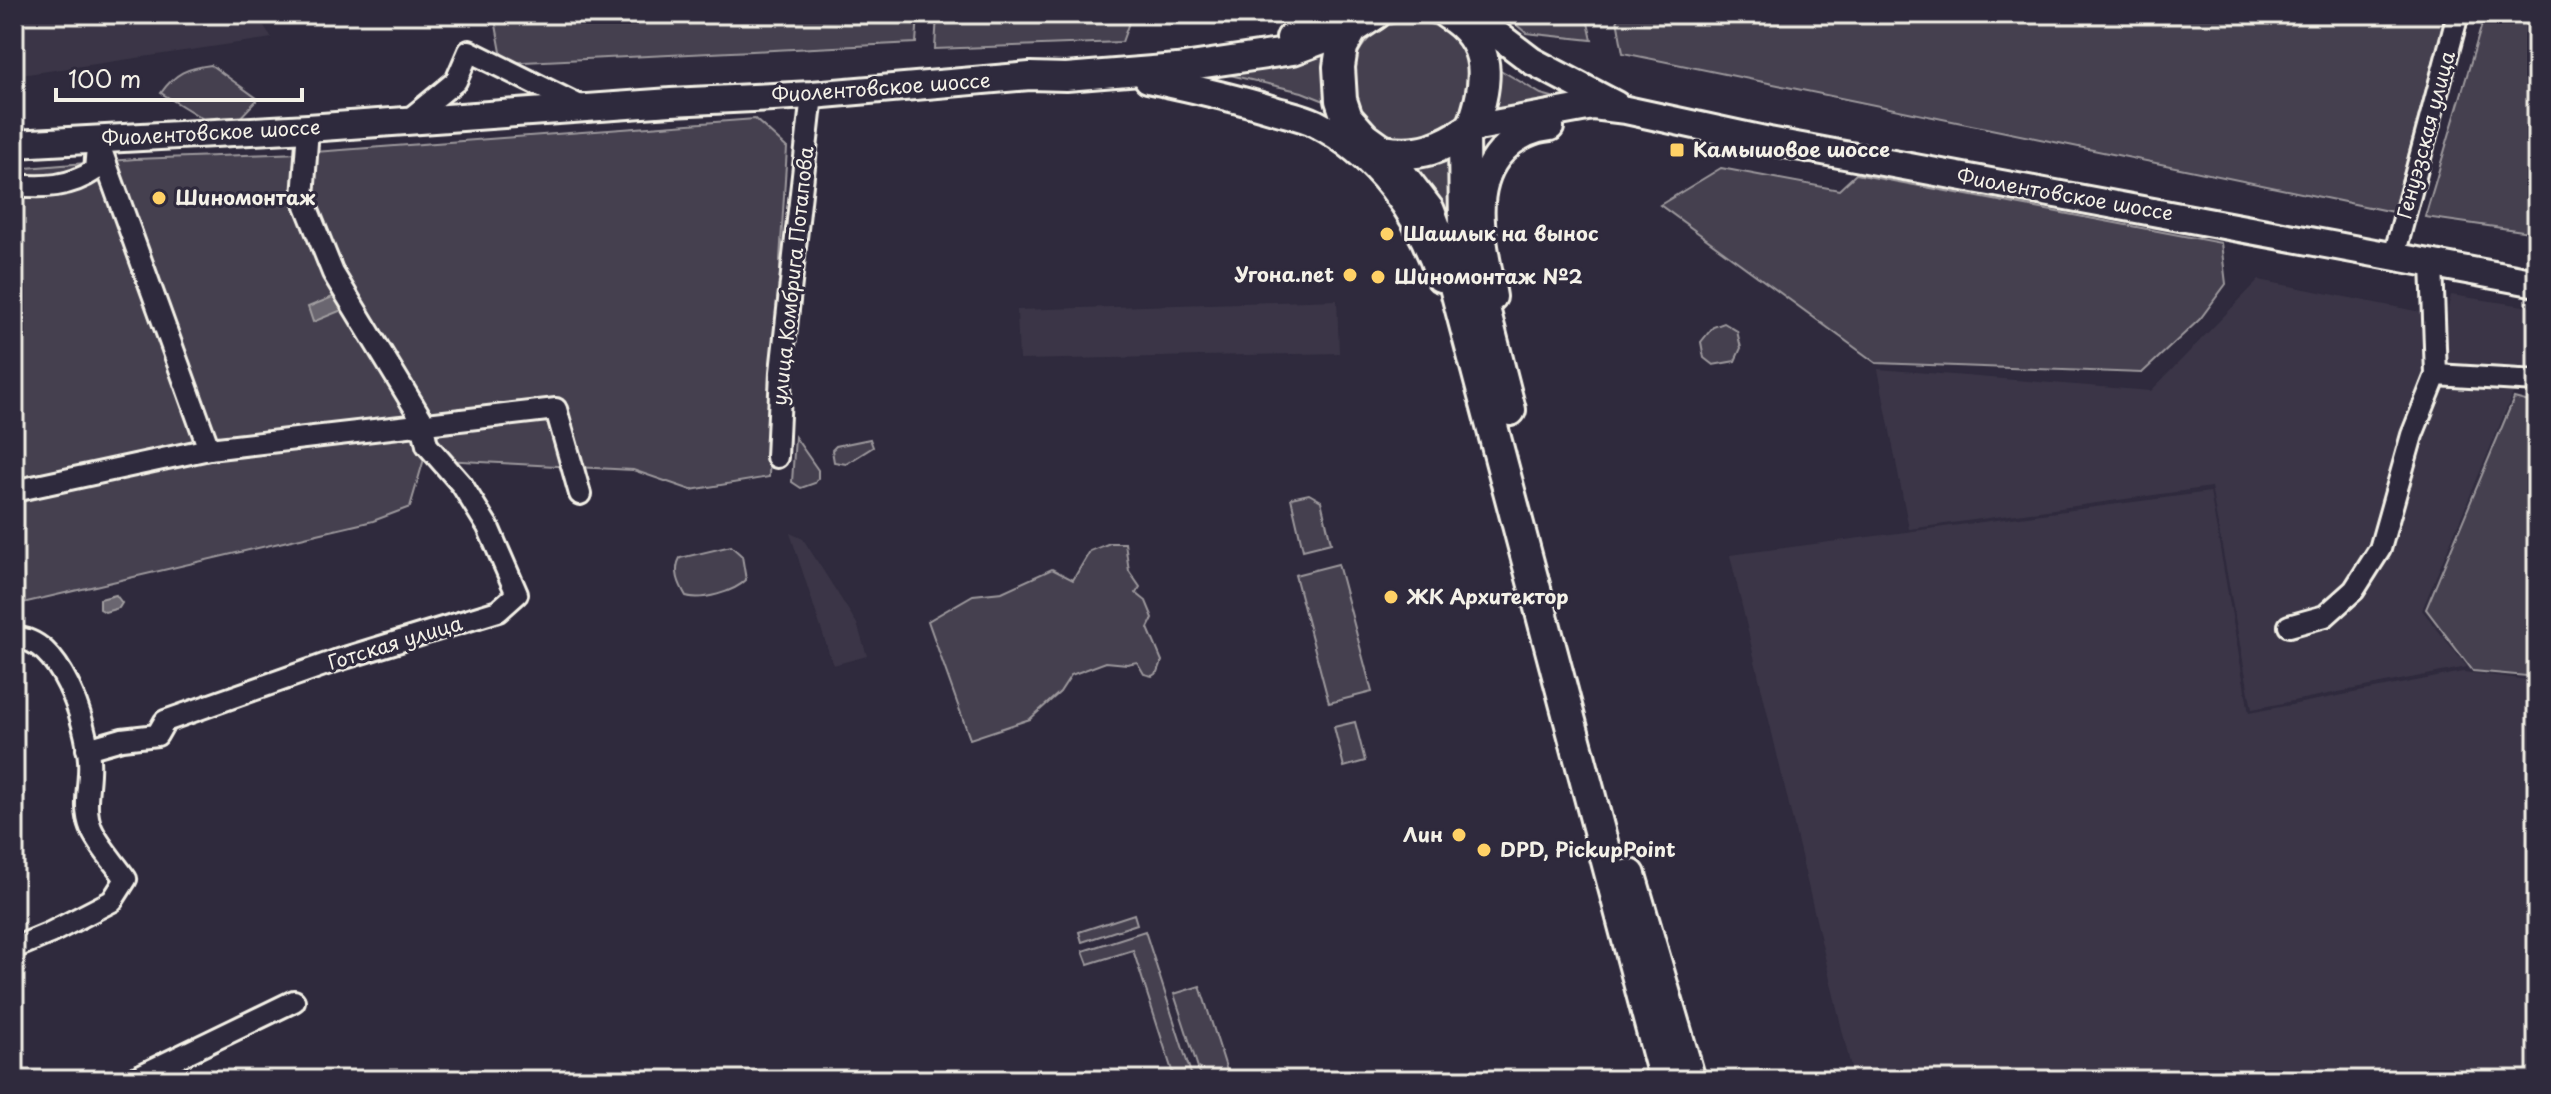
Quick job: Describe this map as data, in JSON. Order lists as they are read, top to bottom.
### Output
{
  "streets": {
    "main road": ["Фиолентовское шоссе"],
    "street": ["Генуэзская улица", "улица Комбрига Потапова", "Готская улица"]
  },
  "crossings": [
    ["Фиолентовское шоссе", "Генуэзская улица"],
    ["Фиолентовское шоссе", "улица Комбрига Потапова"],
    ["Фиолентовское шоссе", "Готская улица"]
  ],
  "places": {
    "transit": ["Камышовое шоссе"],
    "other": [
      "Шиномонтаж",
      "Шашлык на вынос",
      "Угона.net",
      "Шиномонтаж №2",
      "ЖК Архитектор",
      "Лин",
      "DPD, PickupPoint"
    ]
  },
  "scale_bar": "100 m"
}
